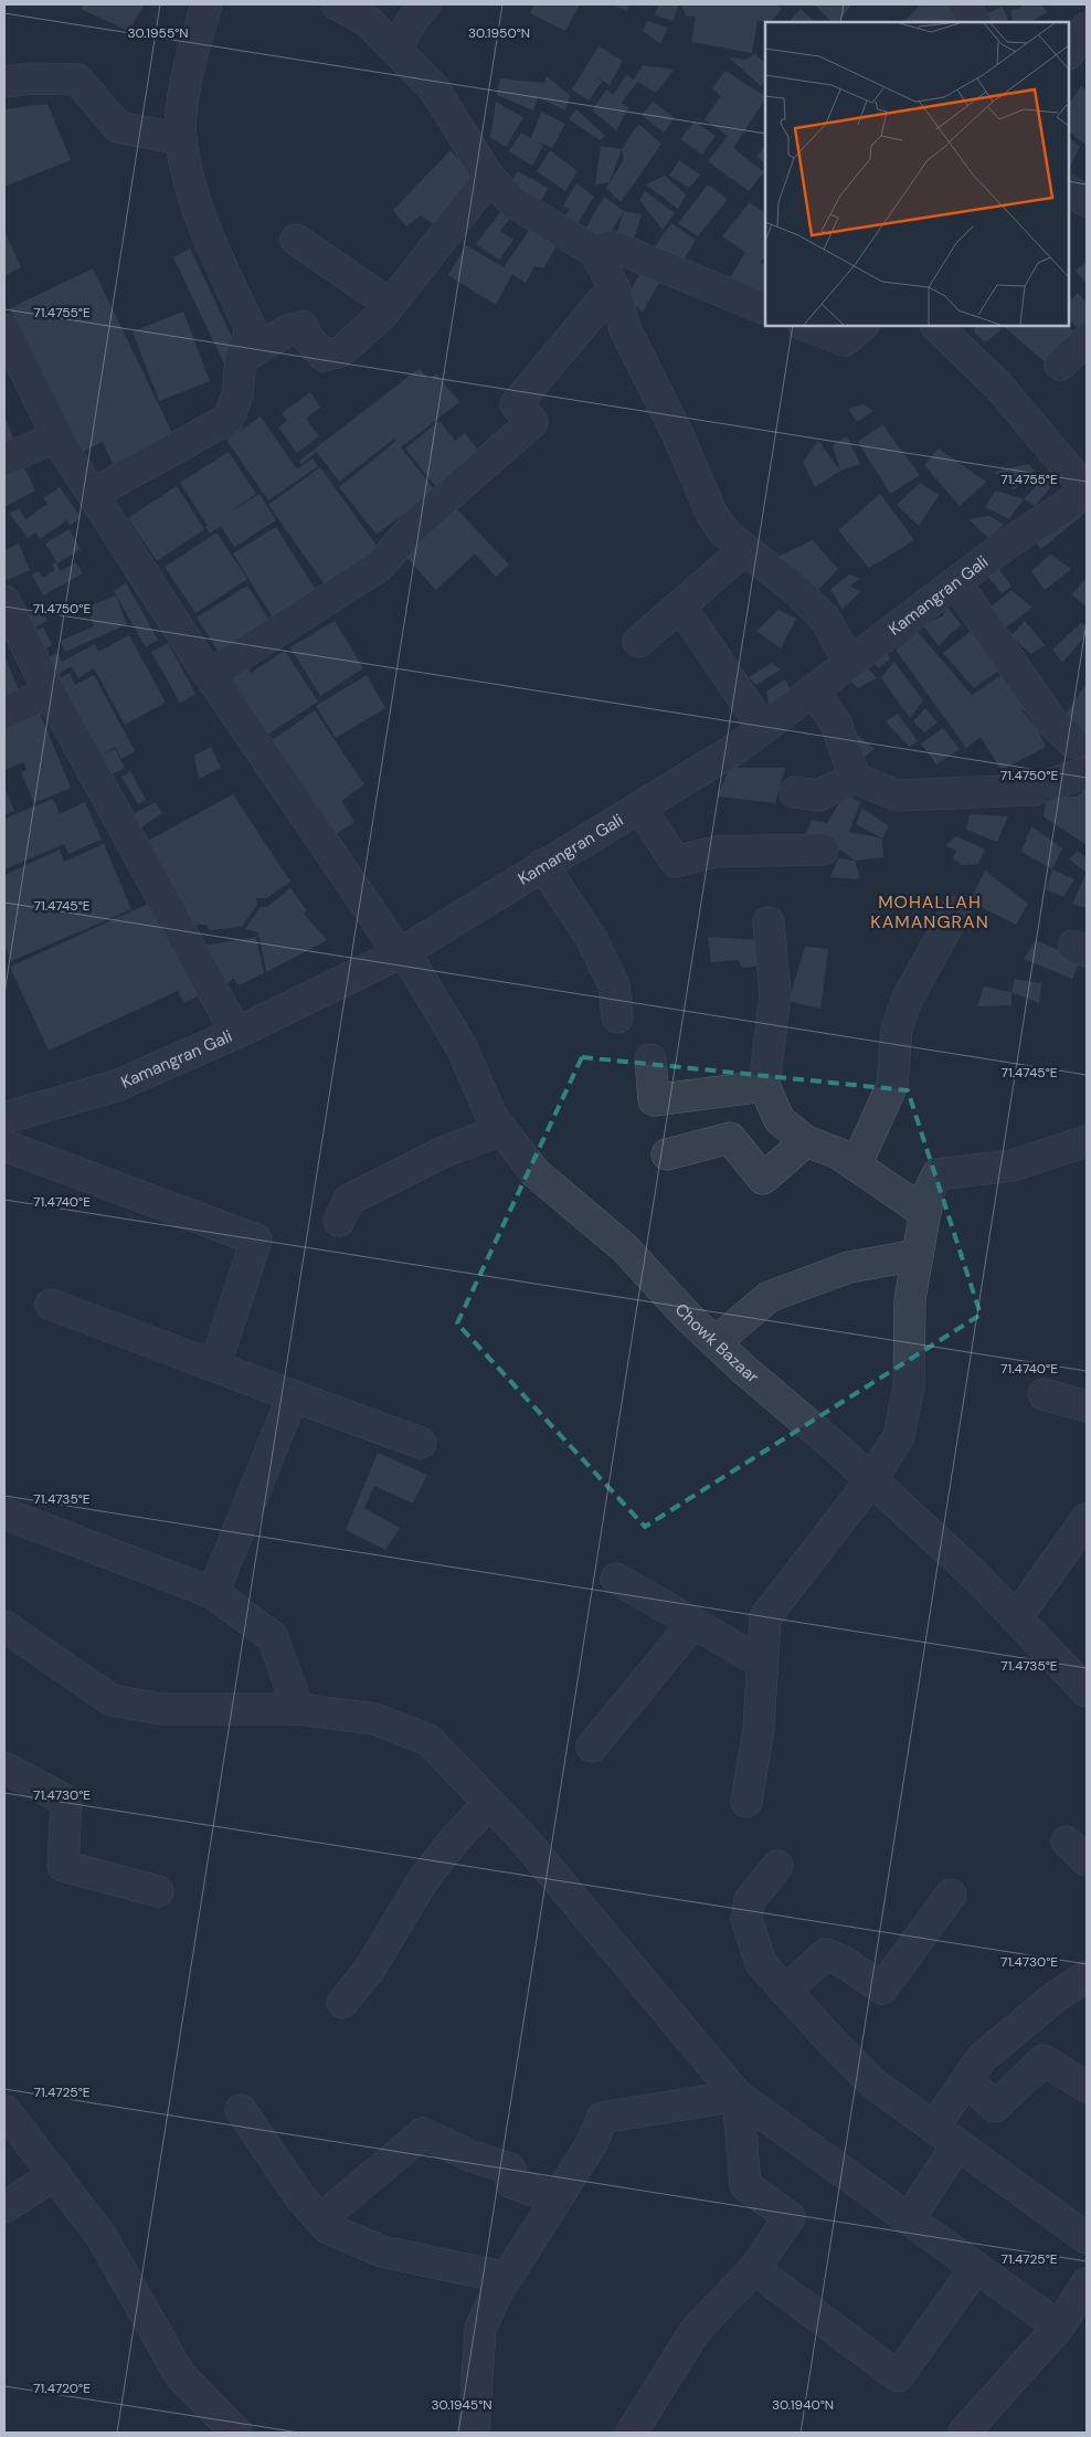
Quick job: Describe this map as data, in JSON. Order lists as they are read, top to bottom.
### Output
{
  "streets": {
    "street": ["Kamangran Gali", "Chowk Bazaar"]
  },
  "crossings": [
    ["Kamangran Gali", "Chowk Bazaar"]
  ],
  "districts": ["MOHALLAH KAMANGRAN"],
  "coordinates": [
    "30.1955°N",
    "30.1950°N",
    "71.4755°E",
    "71.4750°E",
    "71.4745°E",
    "71.4740°E",
    "71.4735°E",
    "71.4730°E",
    "71.4725°E",
    "71.4720°E",
    "30.1945°N",
    "30.1940°N"
  ]
}
